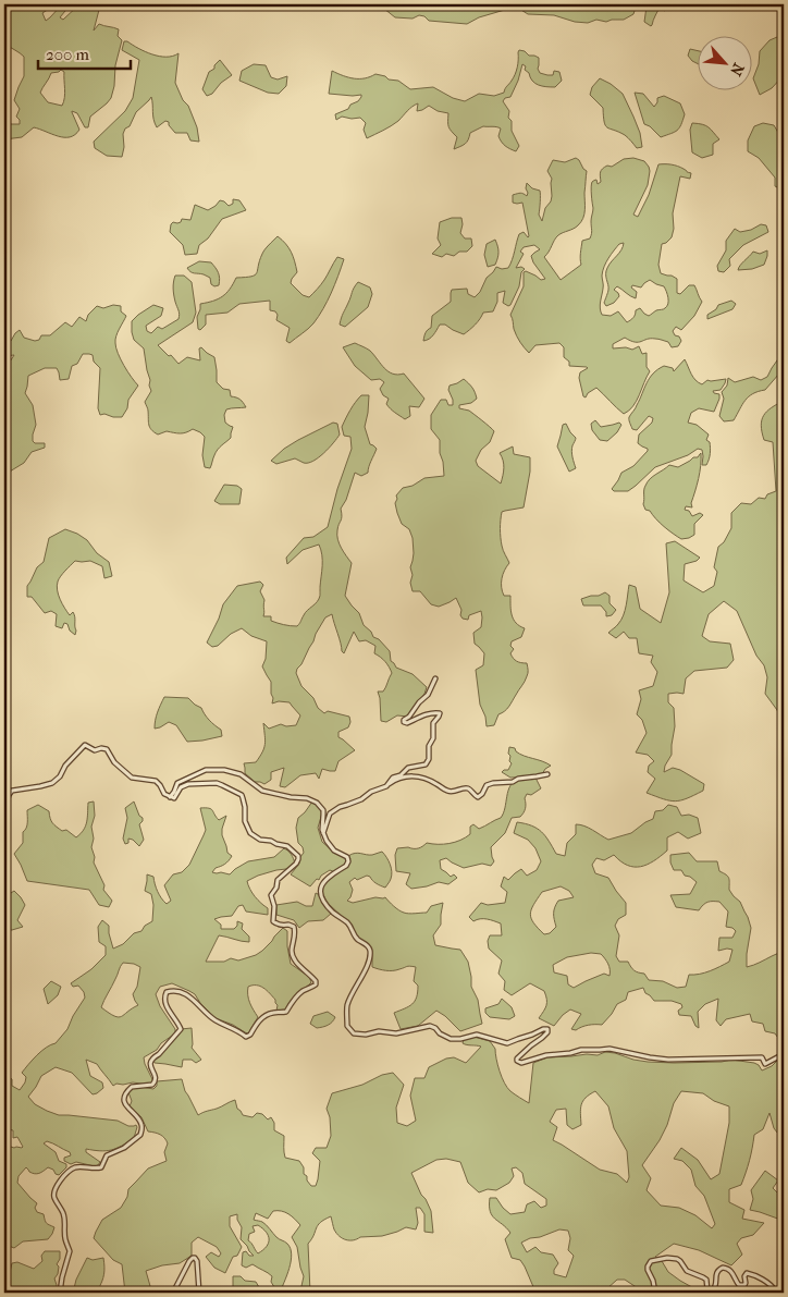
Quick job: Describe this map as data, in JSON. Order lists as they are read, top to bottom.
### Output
{
  "scale_bar": "200 m",
  "north": "bottom right"
}
